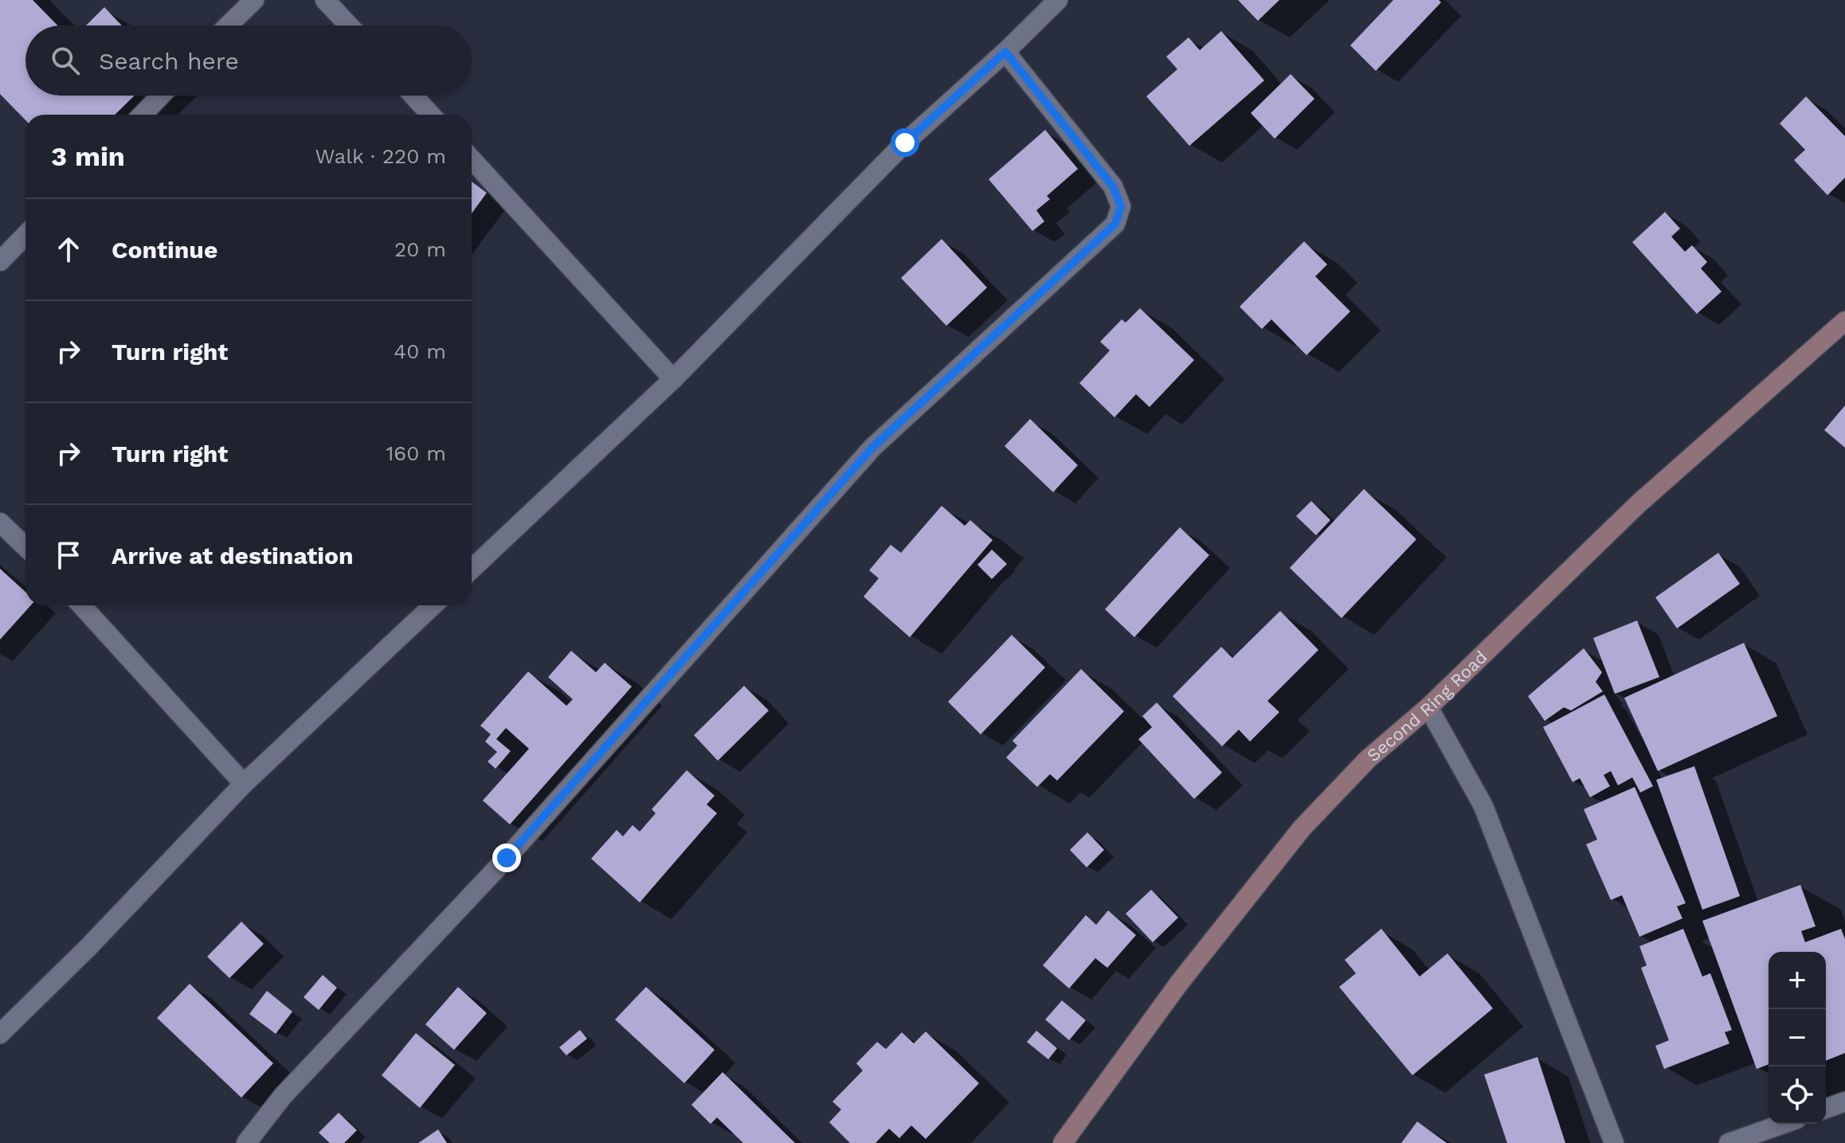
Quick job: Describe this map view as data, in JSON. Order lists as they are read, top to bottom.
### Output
{
  "streets": {
    "street": ["Second Ring Road"]
  },
  "page": {
    "search": "Search here",
    "heading": ["3 min", "Walk · 220 m"],
    "list": [
      ["Continue", "20 m"],
      ["Turn right", "40 m"],
      ["Turn right", "160 m"],
      "Arrive at destination"
    ],
    "map_buttons": ["+", "−"]
  }
}
